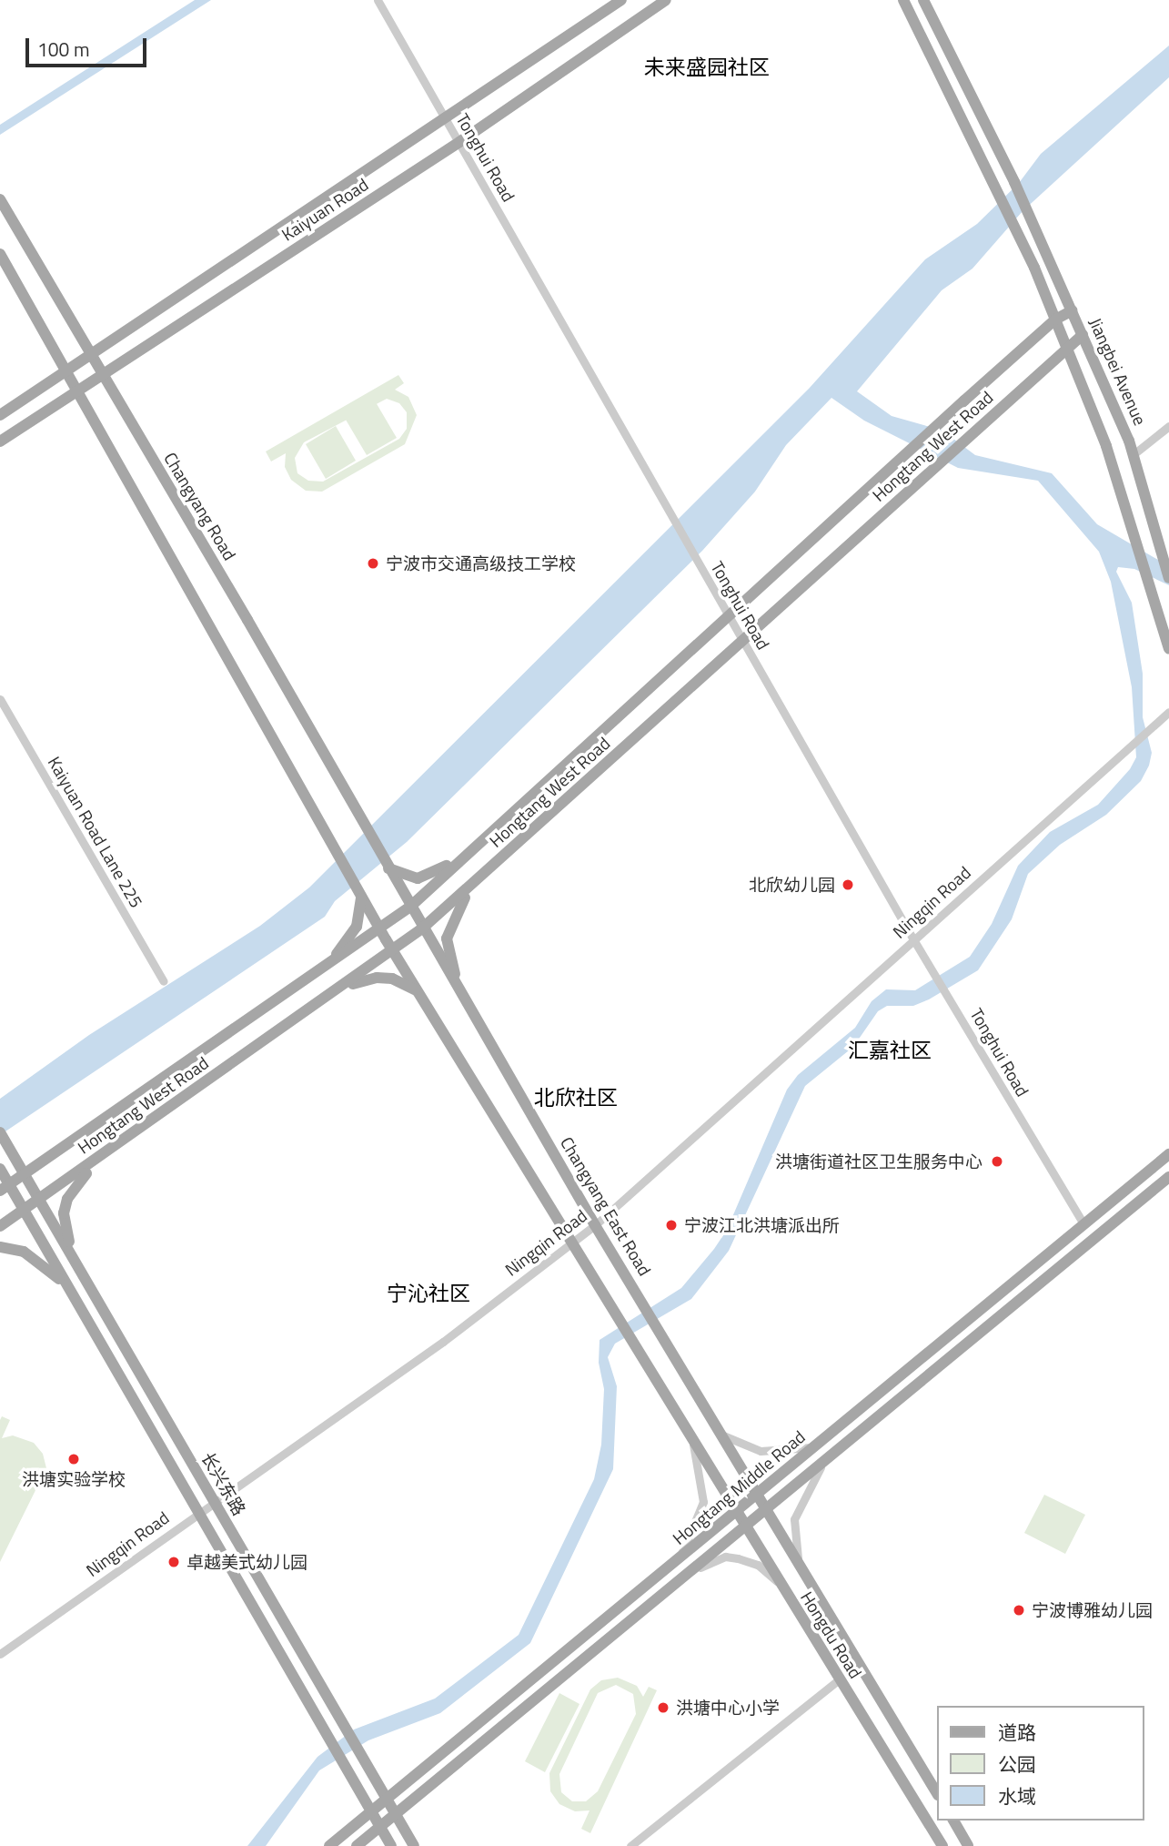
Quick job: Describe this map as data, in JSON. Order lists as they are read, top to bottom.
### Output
{
  "streets": {
    "main road": [
      "Kaiyuan Road",
      "Jiangbei Avenue",
      "Hongtang West Road",
      "Changyang Road",
      "Changyang East Road",
      "长兴东路",
      "Hongtang Middle Road",
      "Hongdu Road"
    ],
    "street": ["Tonghui Road", "Kaiyuan Road Lane 225", "Ningqin Road"]
  },
  "crossings": [
    ["Tonghui Road", "Kaiyuan Road"],
    ["Tonghui Road", "Hongtang West Road"],
    ["Tonghui Road", "Ningqin Road"],
    ["Tonghui Road", "Hongtang Middle Road"],
    ["Kaiyuan Road", "Changyang Road"],
    ["Jiangbei Avenue", "Hongtang West Road"],
    ["Hongtang West Road", "Changyang East Road"],
    ["Hongtang West Road", "长兴东路"],
    ["Changyang Road", "Changyang East Road"],
    ["Ningqin Road", "Changyang East Road"],
    ["Ningqin Road", "长兴东路"],
    ["Changyang East Road", "Hongdu Road"],
    ["长兴东路", "Hongtang Middle Road"],
    ["Hongtang Middle Road", "Hongdu Road"]
  ],
  "districts": [
    "未来盛园社区",
    "汇嘉社区",
    "北欣社区",
    "宁沁社区"
  ],
  "places": [
    "宁波市交通高级技工学校",
    "北欣幼儿园",
    "洪塘街道社区卫生服务中心",
    "宁波江北洪塘派出所",
    "洪塘实验学校",
    "卓越美式幼儿园",
    "宁波博雅幼儿园",
    "洪塘中心小学"
  ],
  "legend": ["道路", "公园", "水域"],
  "scale_bar": "100 m"
}
